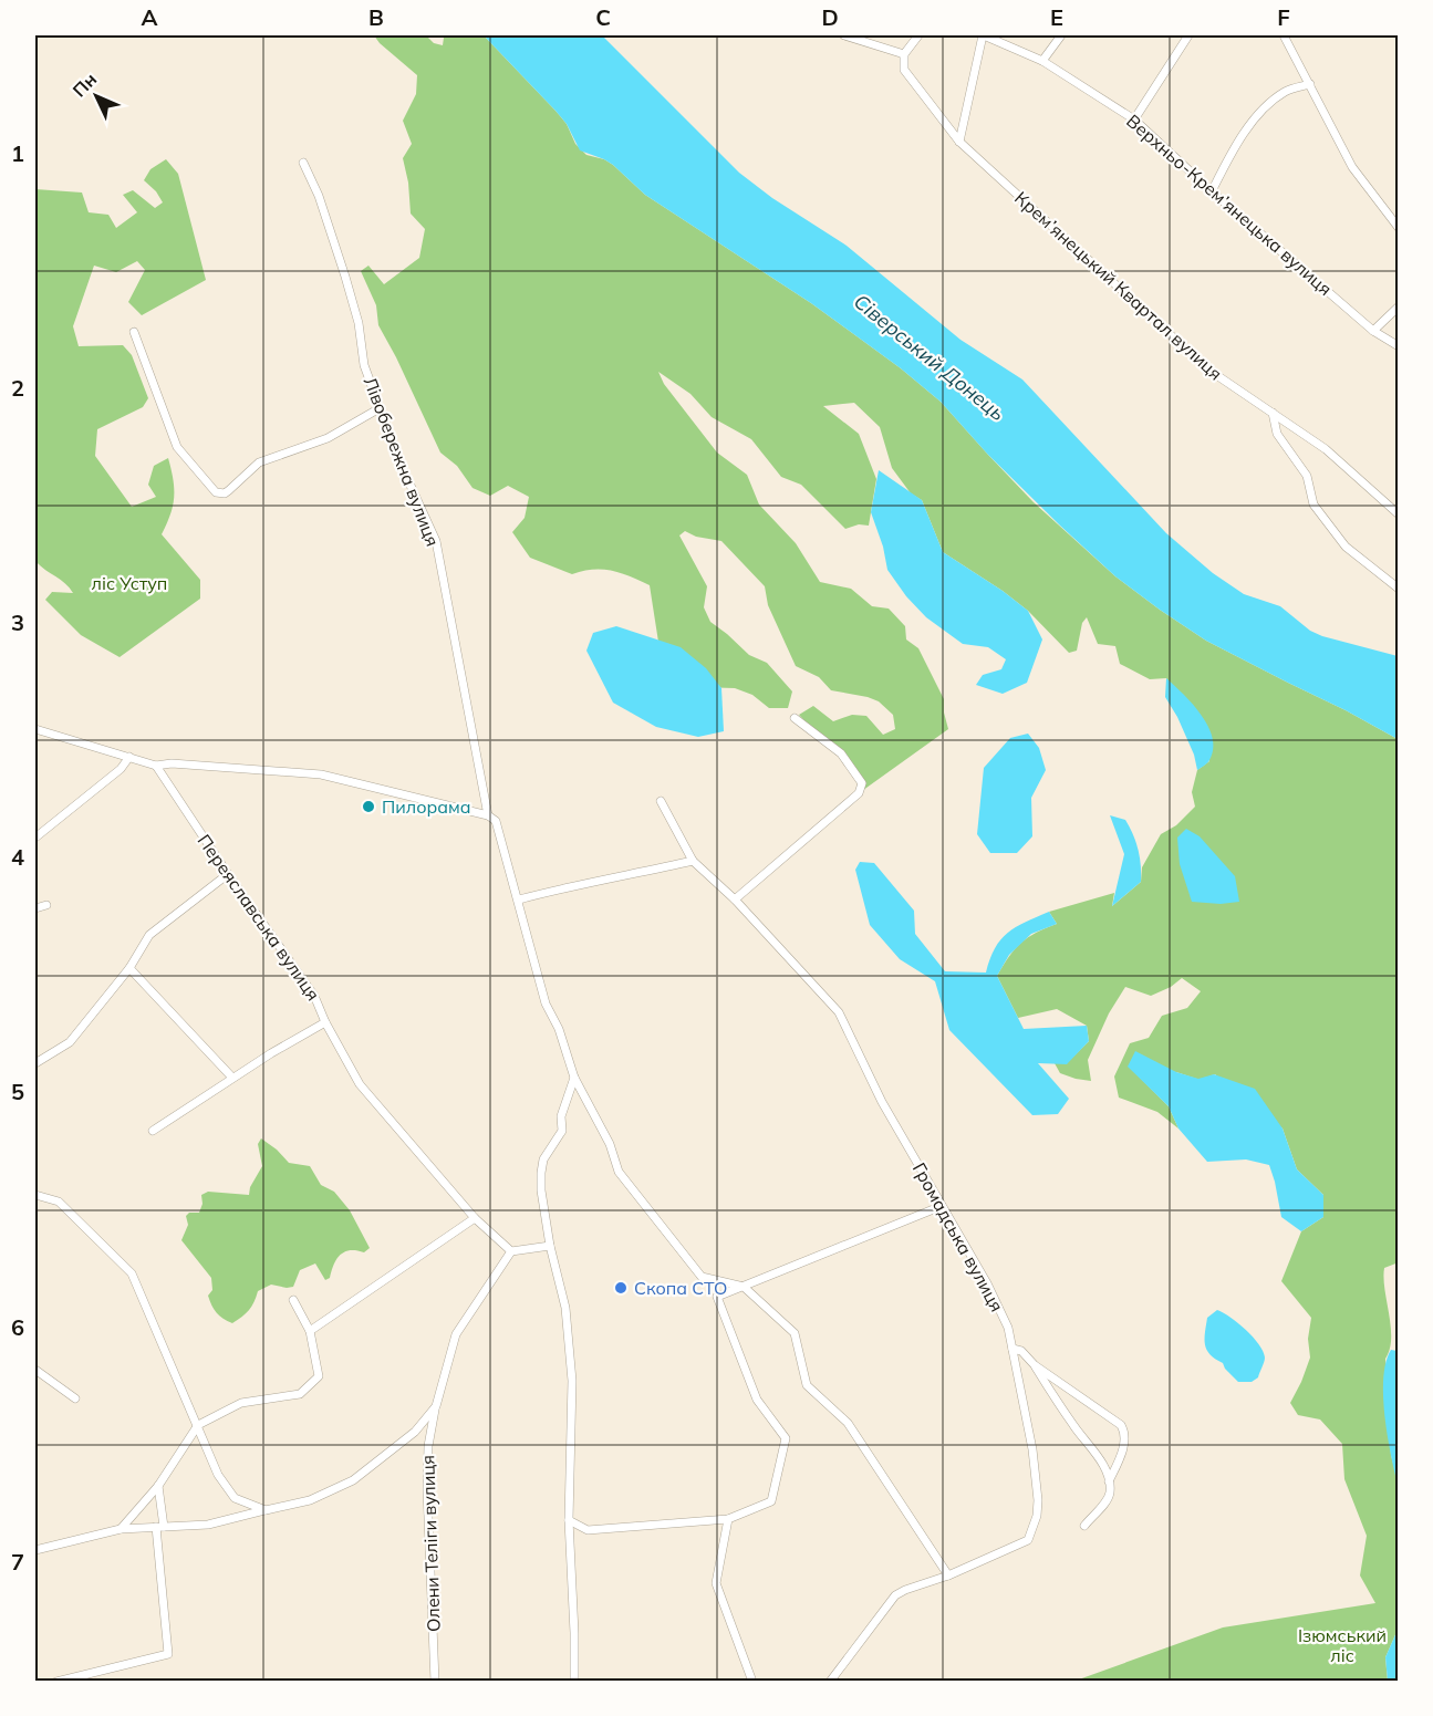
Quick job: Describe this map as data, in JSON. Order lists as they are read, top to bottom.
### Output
{
  "streets": {
    "street": [
      "Верхньо-Крем’янецька вулиця",
      "Крем’янецький Квартал вулиця",
      "Лівобережна вулиця",
      "Переяславська вулиця",
      "Громадська вулиця",
      "Олени Теліги вулиця"
    ]
  },
  "crossings": [
    ["Переяславська вулиця", "Олени Теліги вулиця"]
  ],
  "water": ["Сіверський Донець"],
  "parks": ["ліс Уступ", "Ізюмський ліс"],
  "places": ["Пилорама", "Скопа СТО"],
  "north": "top left",
  "grid": {
    "columns": [
      "A",
      "B",
      "C",
      "D",
      "E",
      "F"
    ],
    "rows": [
      "1",
      "2",
      "3",
      "4",
      "5",
      "6",
      "7"
    ]
  }
}
